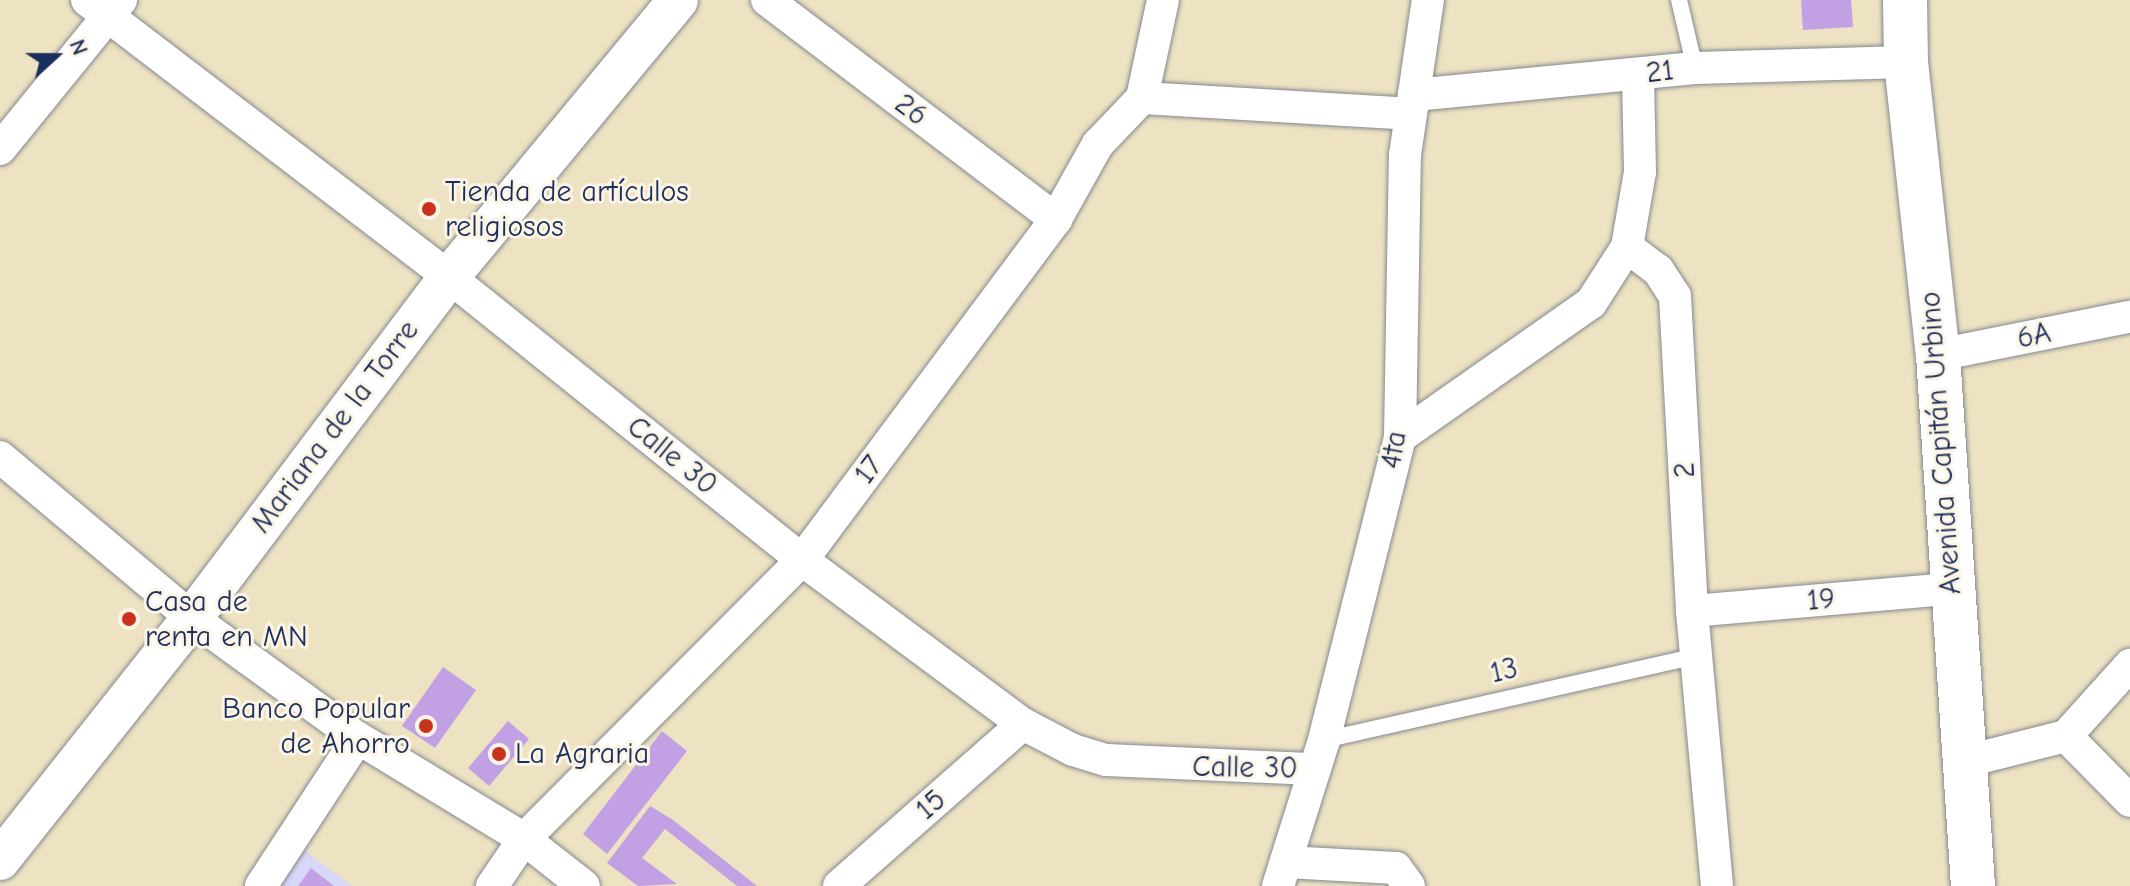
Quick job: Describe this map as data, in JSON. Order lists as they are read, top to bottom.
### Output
{
  "streets": {
    "main road": ["Avenida Capitán Urbino"],
    "street": [
      "21",
      "26",
      "6A",
      "Mariana de la Torre",
      "4ta",
      "Calle 30",
      "17",
      "2",
      "19",
      "15"
    ],
    "lane": ["13"]
  },
  "crossings": [
    ["21", "Avenida Capitán Urbino"],
    ["21", "4ta"],
    ["21", "17"],
    ["26", "17"],
    ["6A", "Avenida Capitán Urbino"],
    ["Mariana de la Torre", "Calle 30"],
    ["Avenida Capitán Urbino", "19"],
    ["4ta", "Calle 30"],
    ["4ta", "13"],
    ["Calle 30", "17"],
    ["Calle 30", "13"],
    ["Calle 30", "15"],
    ["2", "19"],
    ["2", "13"]
  ],
  "places": [
    "Tienda de artículos religiosos",
    "Casa de renta en MN",
    "Banco Popular de Ahorro",
    "La Agraria"
  ],
  "north": "right"
}
